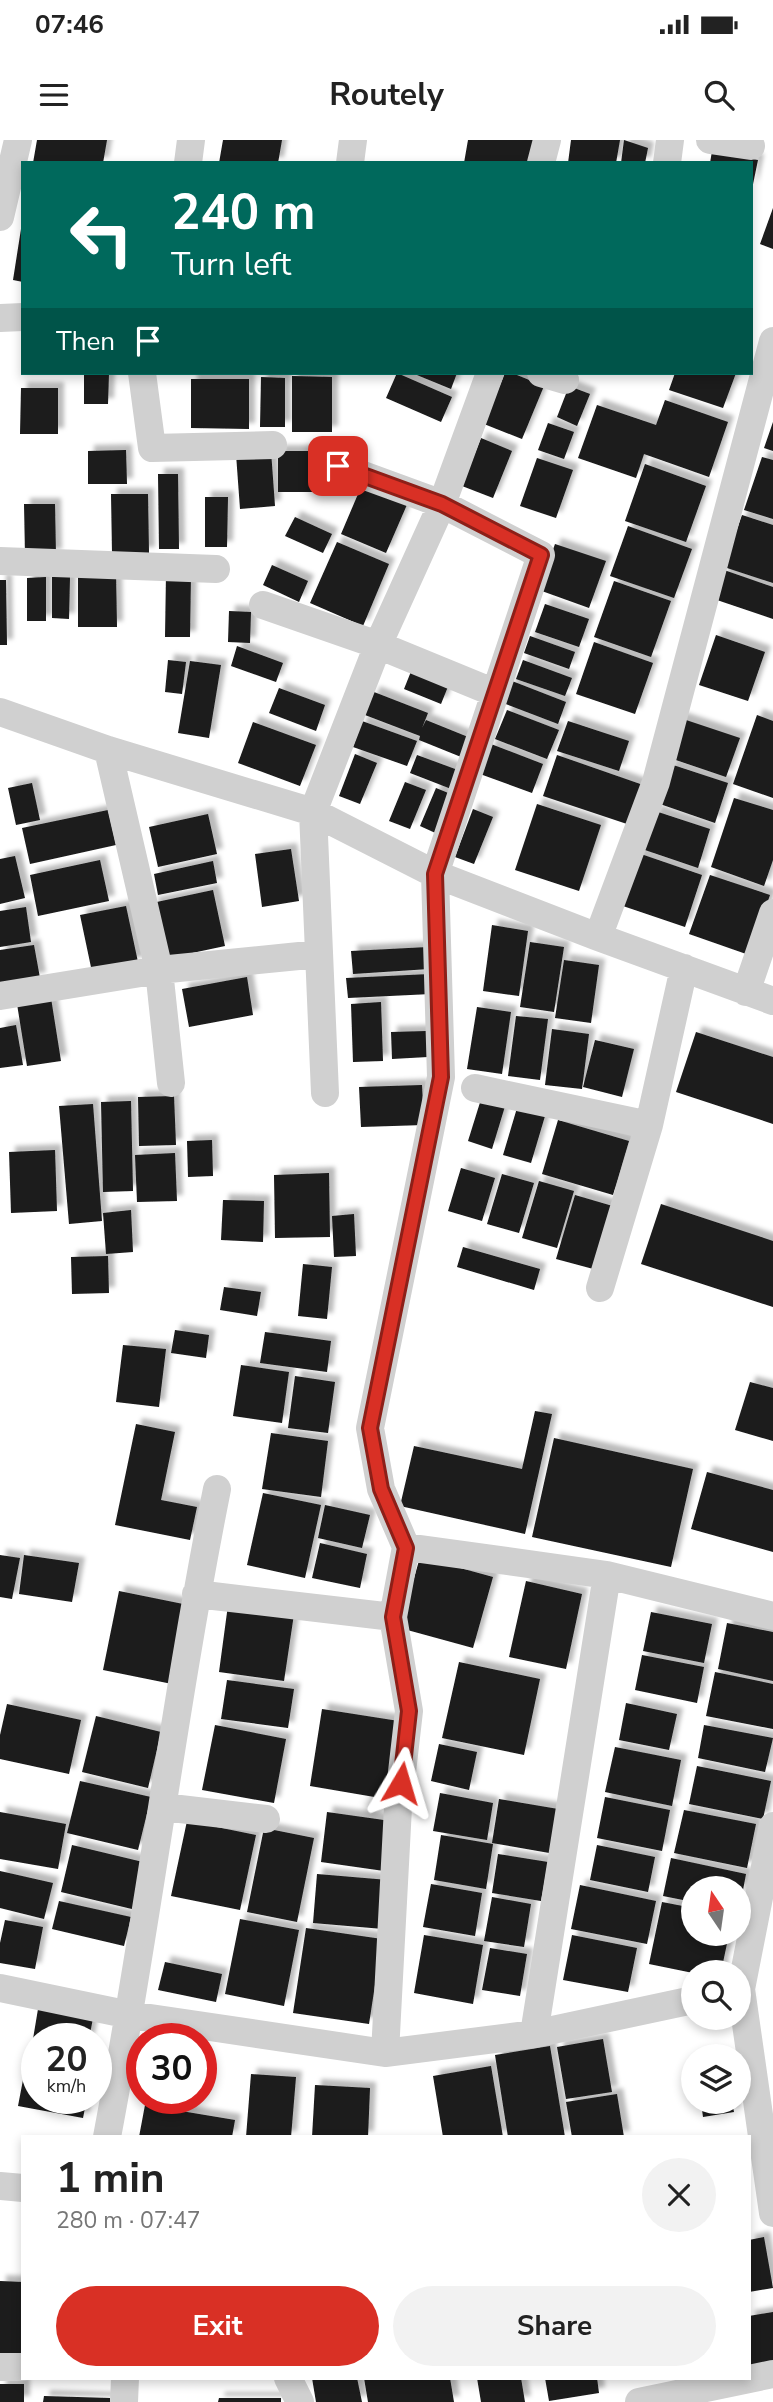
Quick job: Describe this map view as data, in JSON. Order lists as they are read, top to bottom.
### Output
{
  "north": "top",
  "page": {
    "status": "07:46",
    "header": "Routely",
    "turn": ["240 m", "Turn left"],
    "then": "Then",
    "speed": "20 km/h",
    "limit": "30",
    "heading": ["1 min", "280 m · 07:47"],
    "buttons": ["Exit", "Share"]
  }
}
